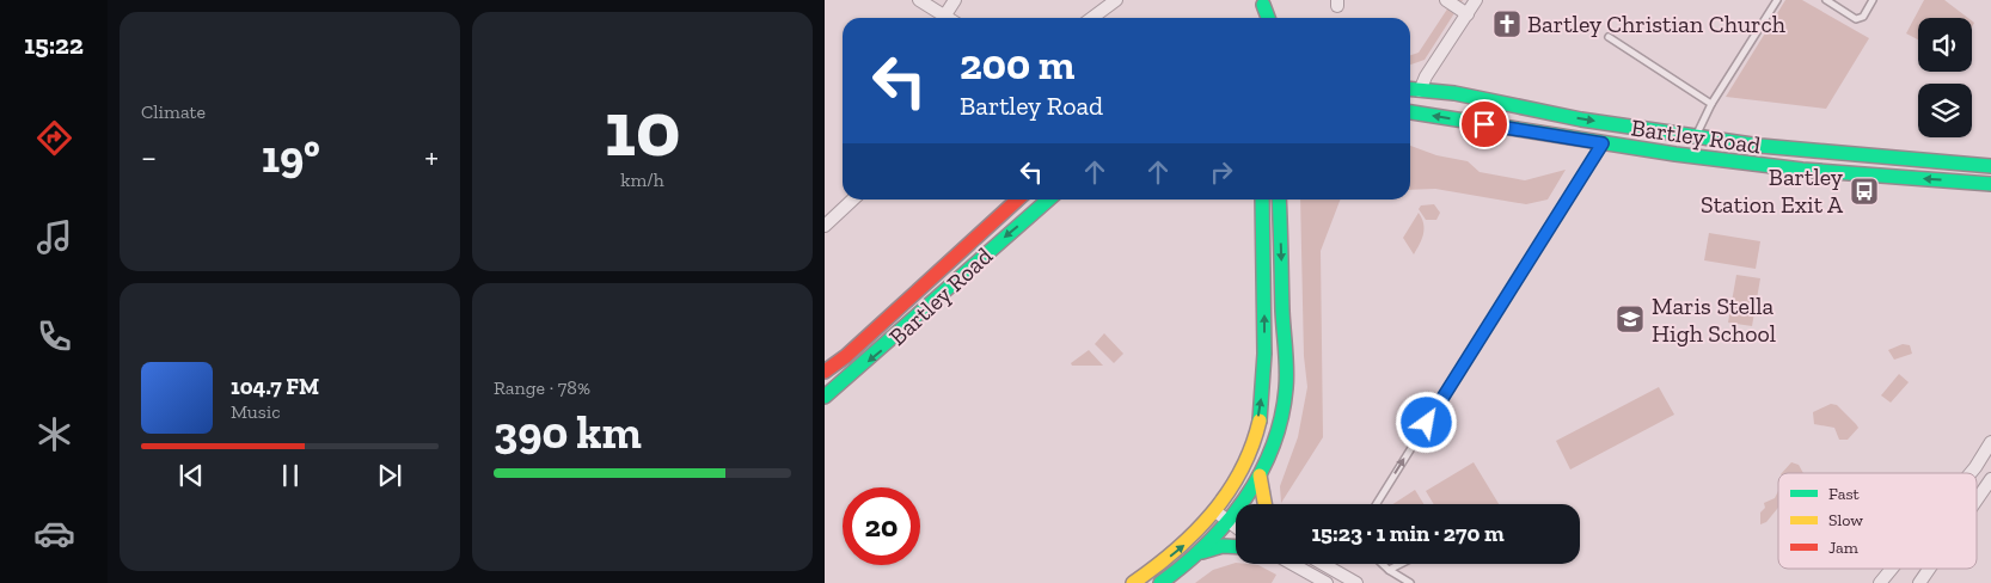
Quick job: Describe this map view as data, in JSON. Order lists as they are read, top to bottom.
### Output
{
  "streets": {
    "main road": ["Bartley Road"]
  },
  "places": {
    "church": ["Bartley Christian Church"],
    "bus stop": ["Bartley Station Exit A"],
    "school or university": ["Maris Stella High School"]
  },
  "legend": ["Fast", "Slow", "Jam"],
  "page": {
    "tabs": "15:22",
    "tile": [
      "Climate",
      ["10", "km/h"],
      ["Range · 78%", "390 km"]
    ],
    "turn": ["200 m", "Bartley Road"],
    "heat": ["−", "19°", "+"],
    "song": ["104.7 FM", "Music"],
    "limit": "20",
    "trip": "15:23 · 1 min · 270 m"
  }
}
